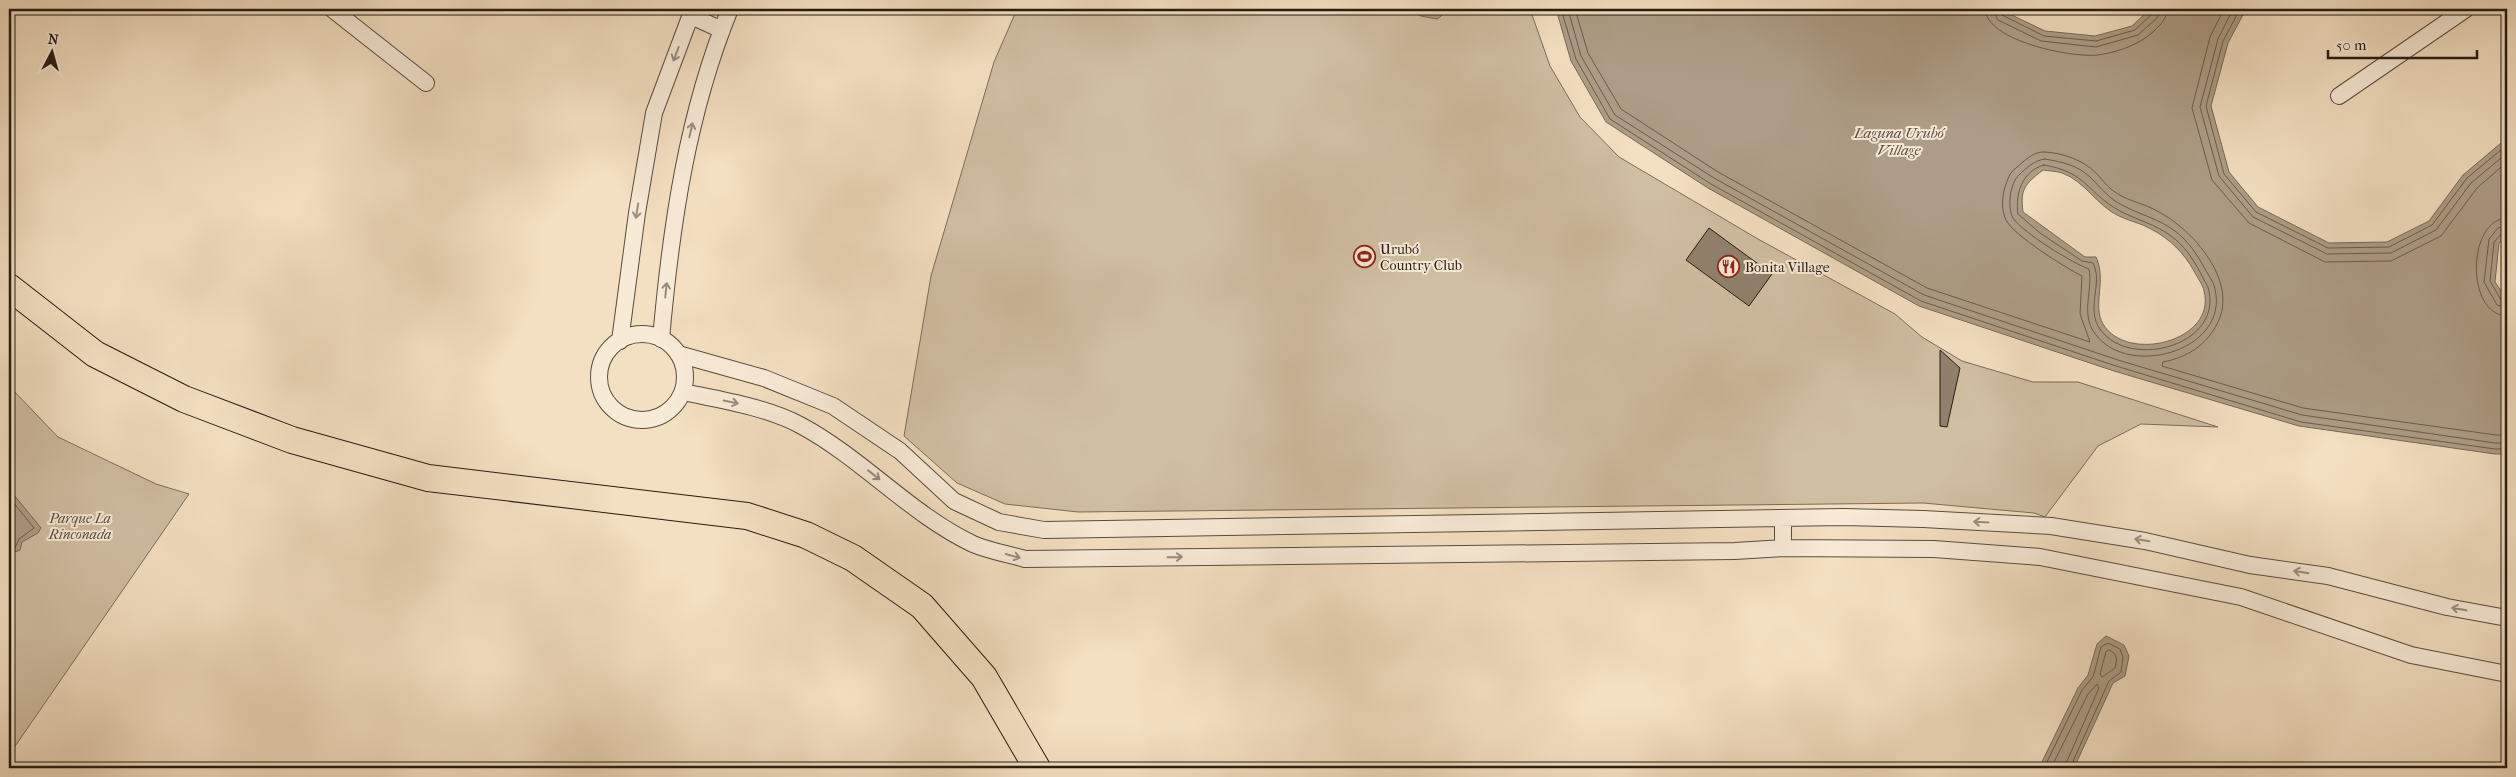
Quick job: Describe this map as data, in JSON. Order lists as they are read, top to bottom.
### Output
{
  "water": ["Laguna Urubó Village"],
  "parks": ["Parque La Rinconada"],
  "places": {
    "sports": ["Urubó Country Club"],
    "restaurant": ["Bonita Village"]
  },
  "scale_bar": "50 m",
  "north": "top"
}
